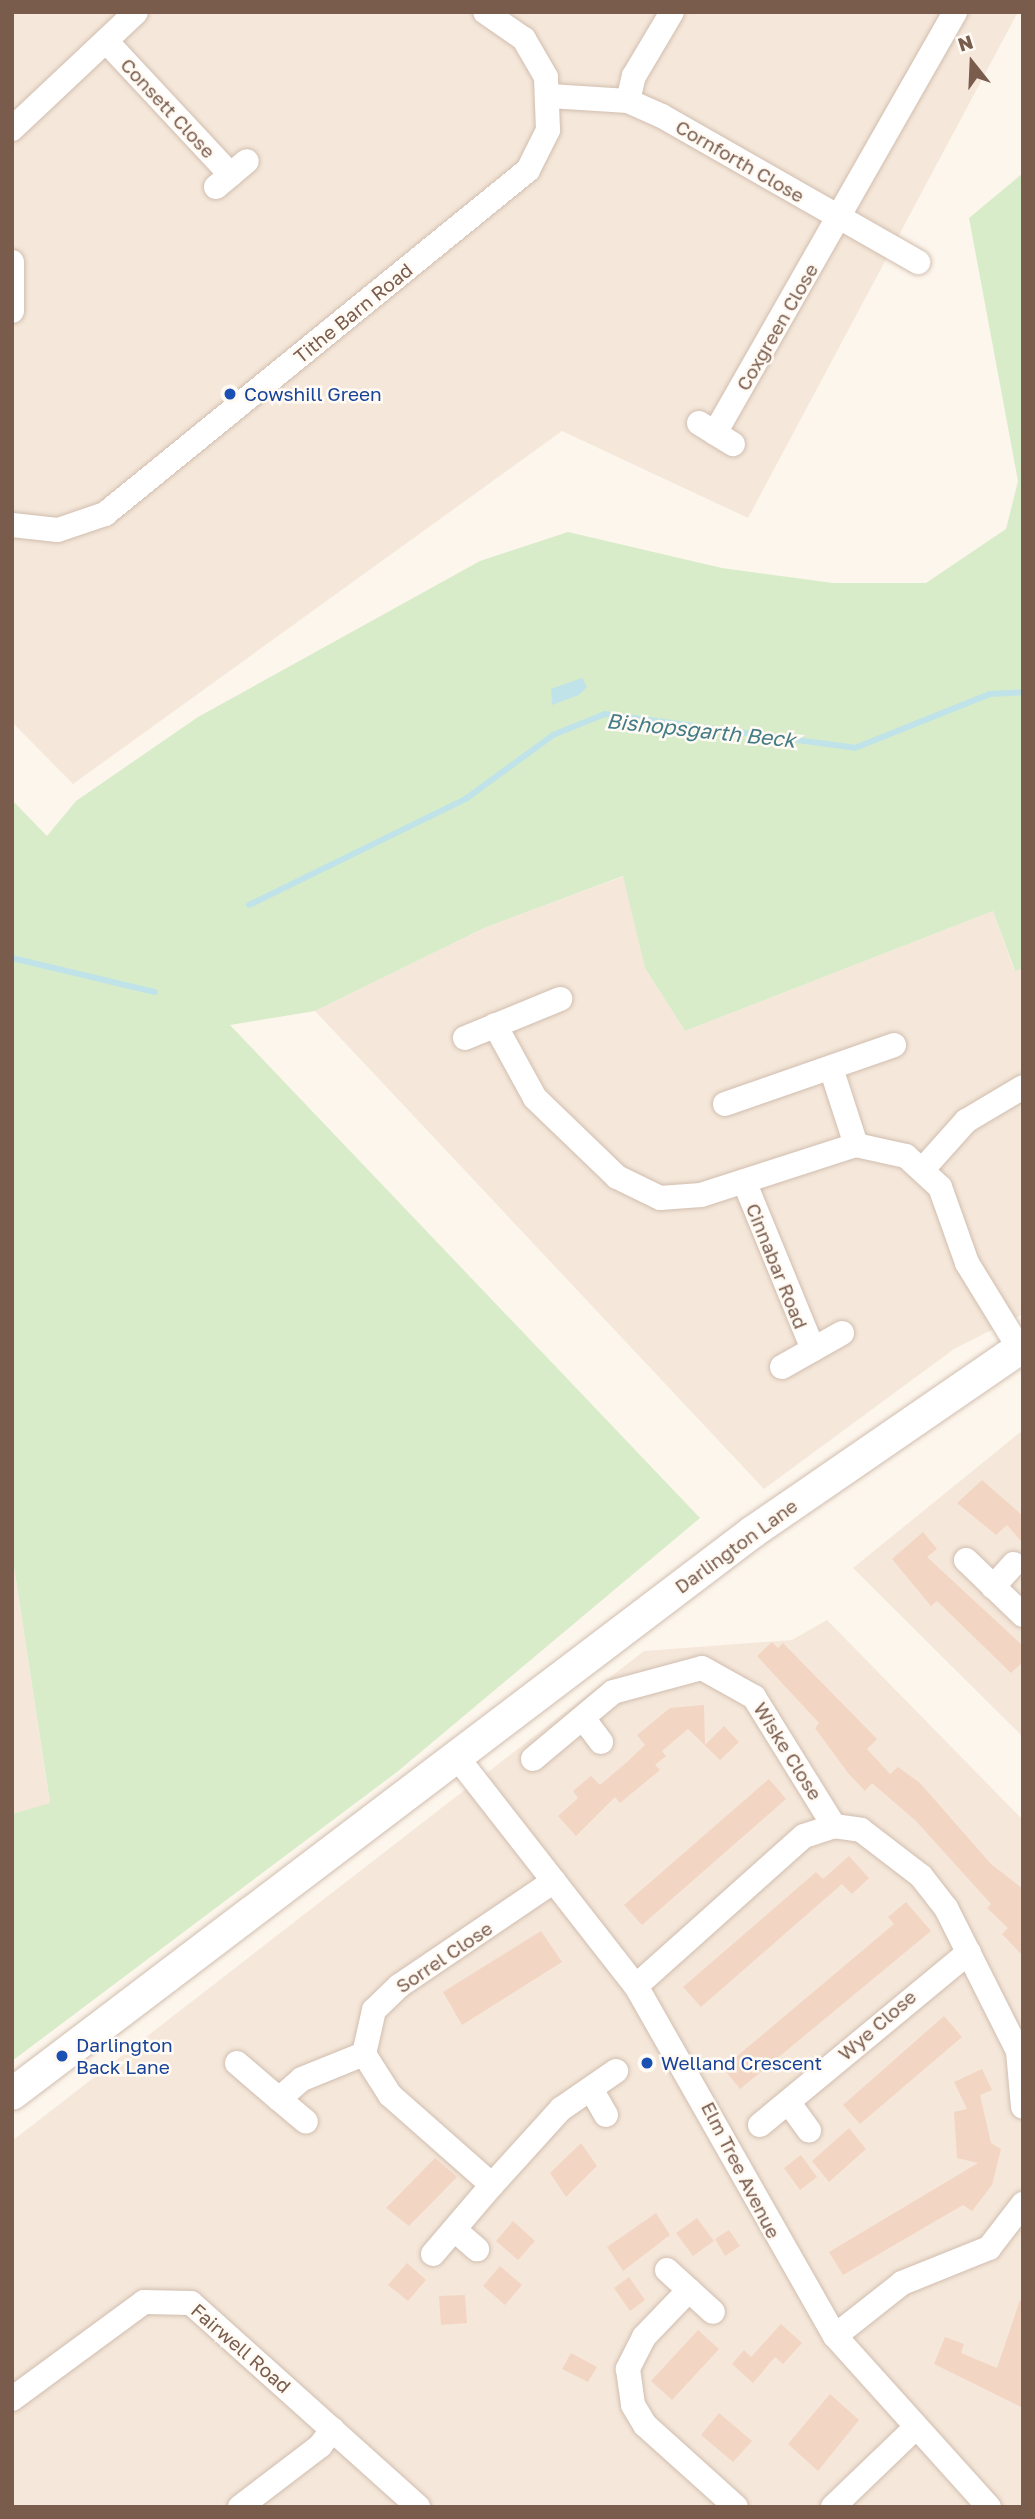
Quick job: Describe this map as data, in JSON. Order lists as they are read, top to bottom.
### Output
{
  "streets": {
    "street": [
      "Consett Close",
      "Cornforth Close",
      "Tithe Barn Road",
      "Coxgreen Close",
      "Cinnabar Road",
      "Darlington Lane",
      "Wiske Close",
      "Sorrel Close",
      "Wye Close",
      "Elm Tree Avenue",
      "Fairwell Road"
    ]
  },
  "crossings": [
    ["Cornforth Close", "Tithe Barn Road"],
    ["Cornforth Close", "Coxgreen Close"],
    ["Darlington Lane", "Elm Tree Avenue"],
    ["Sorrel Close", "Elm Tree Avenue"]
  ],
  "water": ["Bishopsgarth Beck"],
  "places": ["Cowshill Green", "Darlington Back Lane", "Welland Crescent"],
  "north": "top"
}
